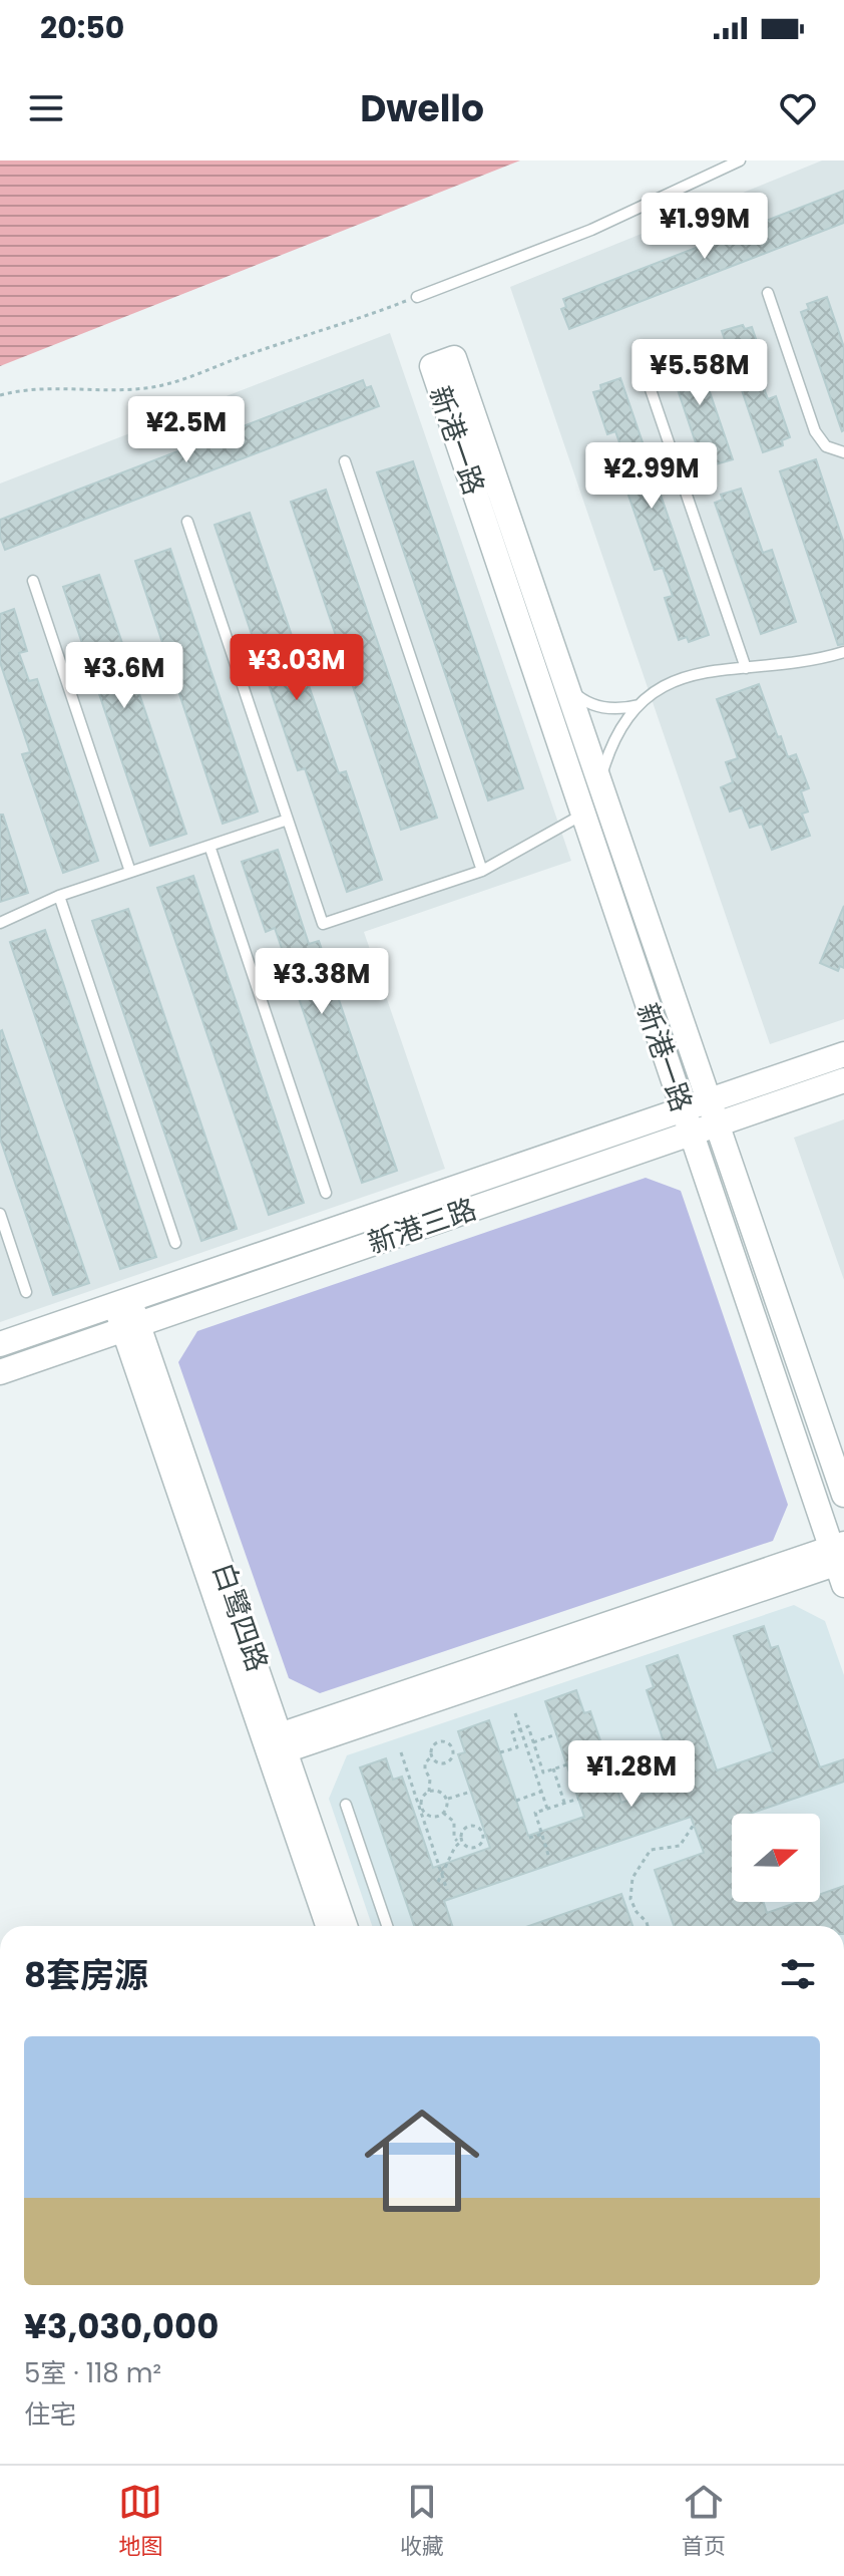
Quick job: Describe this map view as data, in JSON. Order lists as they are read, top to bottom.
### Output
{
  "streets": {
    "street": ["新港一路", "新港三路", "白鹭四路"]
  },
  "crossings": [
    ["新港一路", "新港三路"],
    ["新港三路", "白鹭四路"]
  ],
  "north": "right",
  "page": {
    "status": "20:50",
    "header": "Dwello",
    "price": [
      "¥1.99M",
      "¥5.58M",
      "¥2.5M",
      "¥2.99M",
      "¥3.03M",
      "¥3.6M",
      "¥3.38M",
      "¥1.28M"
    ],
    "heading": "8套房源",
    "list": [
      {
        "name": "¥3,030,000",
        "note": "5室 · 118 m² · 住宅"
      }
    ],
    "tabs": ["地图", "收藏", "首页"]
  }
}
